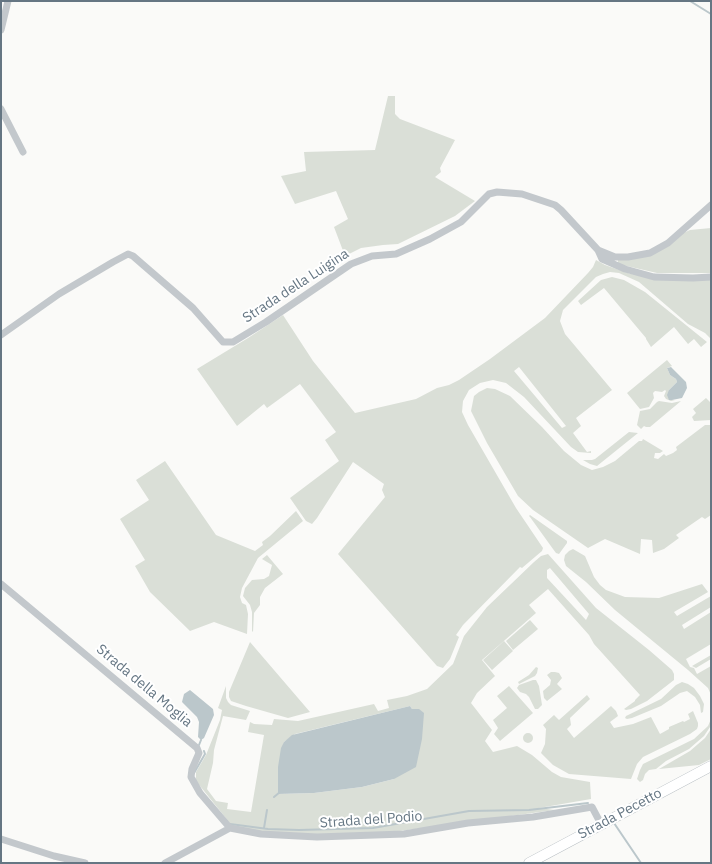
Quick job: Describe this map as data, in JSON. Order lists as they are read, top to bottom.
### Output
{
  "streets": {
    "main road": ["Strada Pecetto"],
    "street": ["Strada della Luigina", "Strada della Moglia", "Strada del Podio"]
  },
  "crossings": [
    ["Strada della Moglia", "Strada del Podio"],
    ["Strada Pecetto", "Strada del Podio"]
  ]
}
